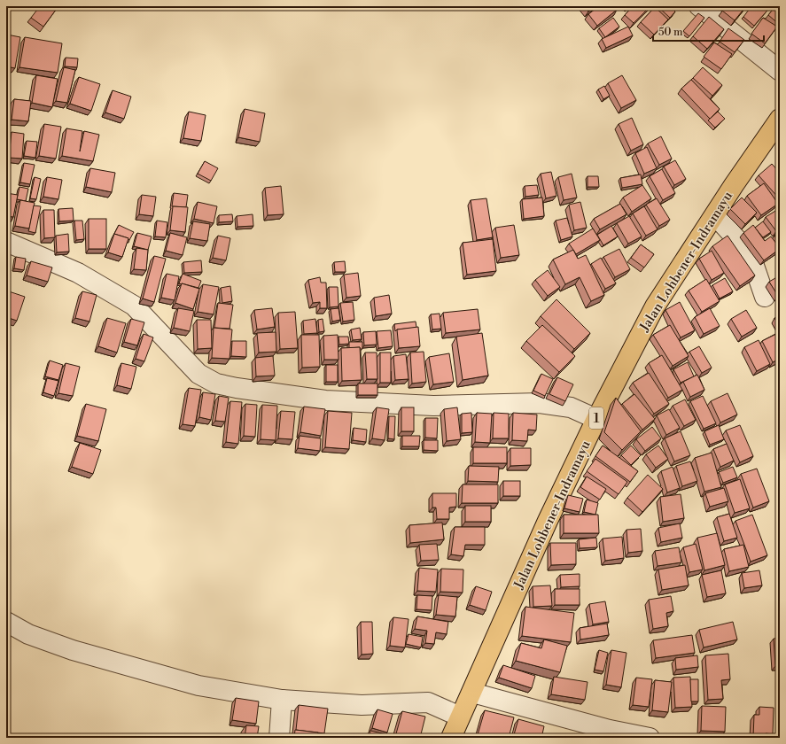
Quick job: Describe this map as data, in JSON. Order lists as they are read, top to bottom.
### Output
{
  "streets": {
    "highway": ["Jalan Lohbener-Indramayu", "1"]
  },
  "scale_bar": "50 m"
}
